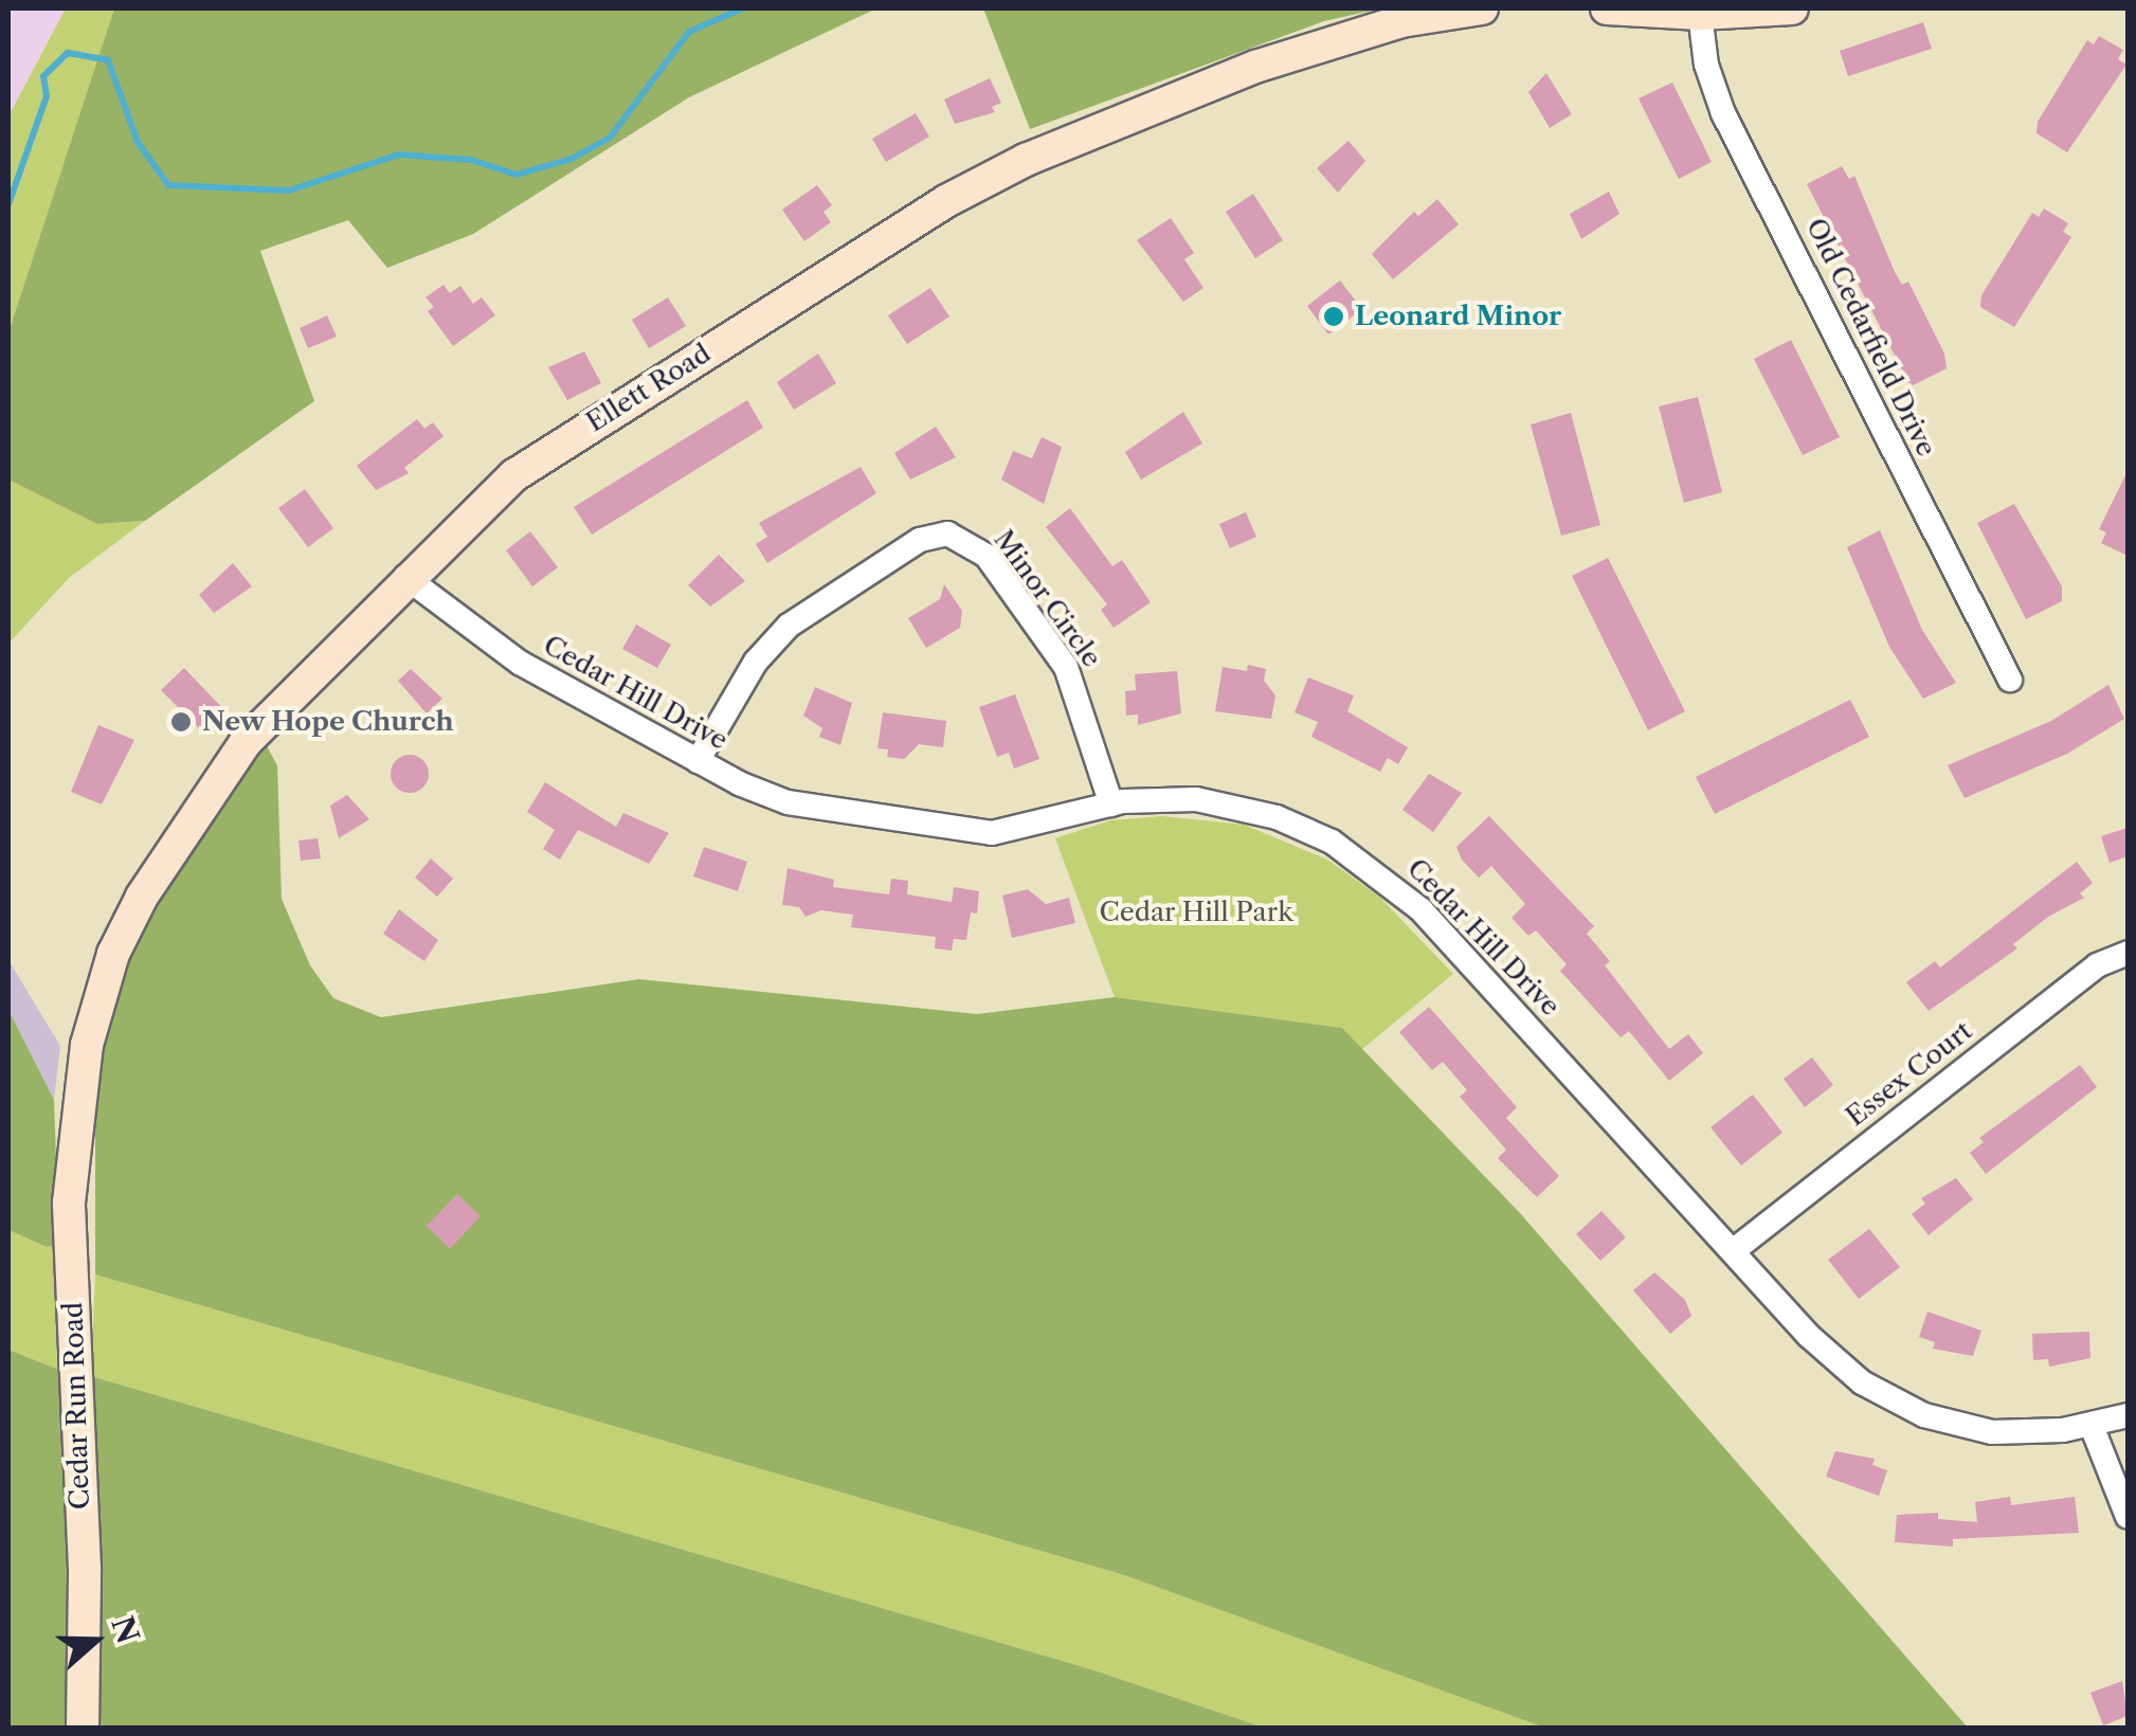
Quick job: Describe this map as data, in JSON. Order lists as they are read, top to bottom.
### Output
{
  "streets": {
    "street": [
      "Old Cedarfield Drive",
      "Ellett Road",
      "Minor Circle",
      "Cedar Hill Drive",
      "Essex Court",
      "Cedar Run Road"
    ]
  },
  "crossings": [
    ["Ellett Road", "Cedar Hill Drive"],
    ["Ellett Road", "Cedar Run Road"],
    ["Minor Circle", "Cedar Hill Drive"],
    ["Cedar Hill Drive", "Essex Court"]
  ],
  "parks": ["Cedar Hill Park"],
  "places": ["Leonard Minor", "New Hope Church"],
  "north": "right"
}
